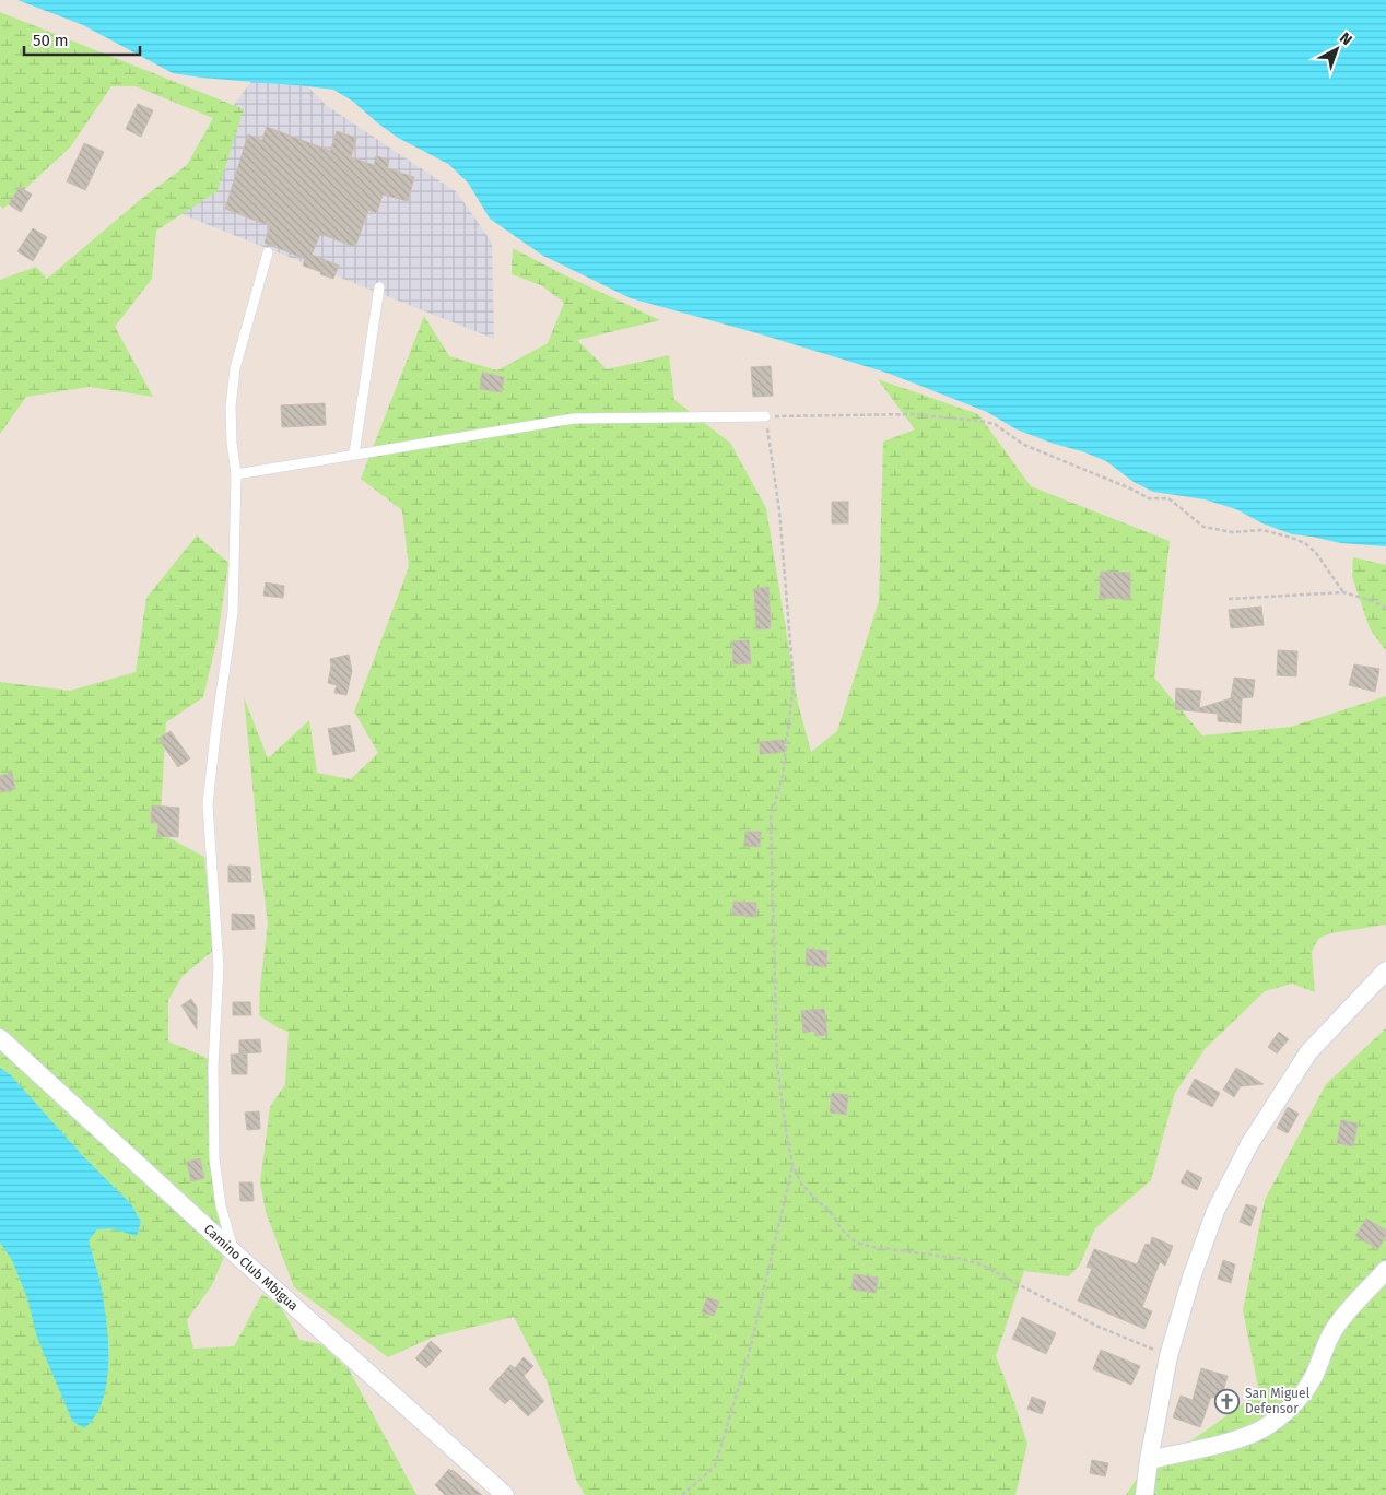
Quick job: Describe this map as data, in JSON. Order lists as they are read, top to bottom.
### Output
{
  "streets": {
    "street": ["Camino Club Mbigua"]
  },
  "places": {
    "church": ["San Miguel Defensor"]
  },
  "scale_bar": "50 m",
  "north": "top right"
}
